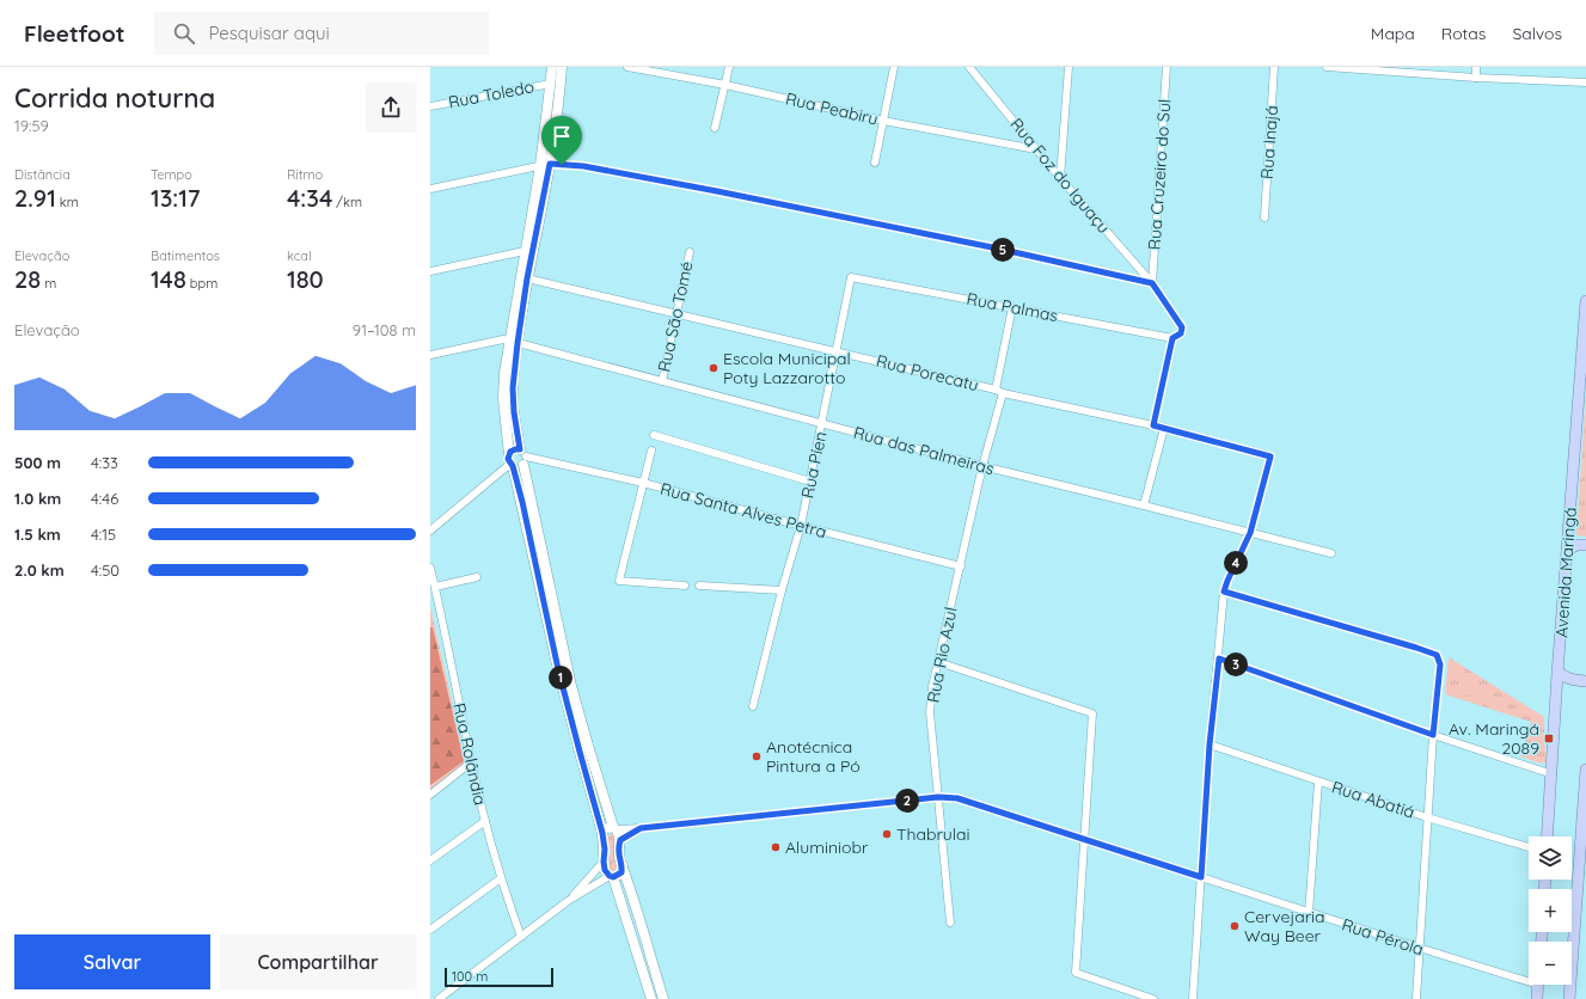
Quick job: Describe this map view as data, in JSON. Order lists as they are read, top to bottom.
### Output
{
  "streets": {
    "main road": ["Avenida Maringá"],
    "street": [
      "Rua Toledo",
      "Rua Peabiru",
      "Rua Inajá",
      "Rua Cruzeiro do Sul",
      "Rua Foz do Iguaçu",
      "Rua Palmas",
      "Rua São Tomé",
      "Rua Porecatu",
      "Rua das Palmeiras",
      "Rua Píen",
      "Rua Santa Alves Petra",
      "Rua Rio Azul",
      "Rua Rolândia",
      "Rua Abatiá",
      "Rua Pérola"
    ]
  },
  "crossings": [
    ["Rua Peabiru", "Rua Foz do Iguaçu"],
    ["Rua Cruzeiro do Sul", "Rua Foz do Iguaçu"],
    ["Rua Foz do Iguaçu", "Rua Palmas"],
    ["Rua Palmas", "Rua Píen"],
    ["Rua São Tomé", "Rua Porecatu"],
    ["Rua São Tomé", "Rua das Palmeiras"],
    ["Rua Porecatu", "Rua das Palmeiras"],
    ["Rua Porecatu", "Rua Píen"],
    ["Rua Porecatu", "Rua Rio Azul"],
    ["Rua das Palmeiras", "Rua Píen"],
    ["Rua das Palmeiras", "Rua Rio Azul"],
    ["Rua Píen", "Rua Santa Alves Petra"],
    ["Rua Santa Alves Petra", "Rua Rio Azul"],
    ["Rua Rio Azul", "Rua Pérola"]
  ],
  "places": {
    "other": [
      "Escola Municipal Poty Lazzarotto",
      "Anotécnica Pintura a Pó",
      "Thabrulai",
      "Aluminiobr",
      "Cervejaria Way Beer"
    ],
    "transit": ["Av. Maringá 2089"]
  },
  "scale_bar": "100 m",
  "page": {
    "header": "Fleetfoot",
    "search": "Pesquisar aqui",
    "nav": ["Mapa", "Rotas", "Salvos"],
    "heading": ["Corrida noturna", "19:59"],
    "stats": [
      ["Distância", "2.91 km"],
      ["Tempo", "13:17"],
      ["Ritmo", "4:34 /km"],
      ["Elevação", "28 m"],
      ["Batimentos", "148 bpm"],
      ["kcal", "180"]
    ],
    "pins": [
      "5",
      "4",
      "3",
      "1",
      "2"
    ],
    "chart": ["Elevação", "91–108 m"],
    "list": [
      {
        "name": "500 m",
        "note": "4:33"
      },
      {
        "name": "1.0 km",
        "note": "4:46"
      },
      {
        "name": "1.5 km",
        "note": "4:15"
      },
      {
        "name": "2.0 km",
        "note": "4:50"
      }
    ],
    "map_buttons": ["+", "−"],
    "buttons": ["Salvar", "Compartilhar"],
    "scale": "100 m"
  }
}
